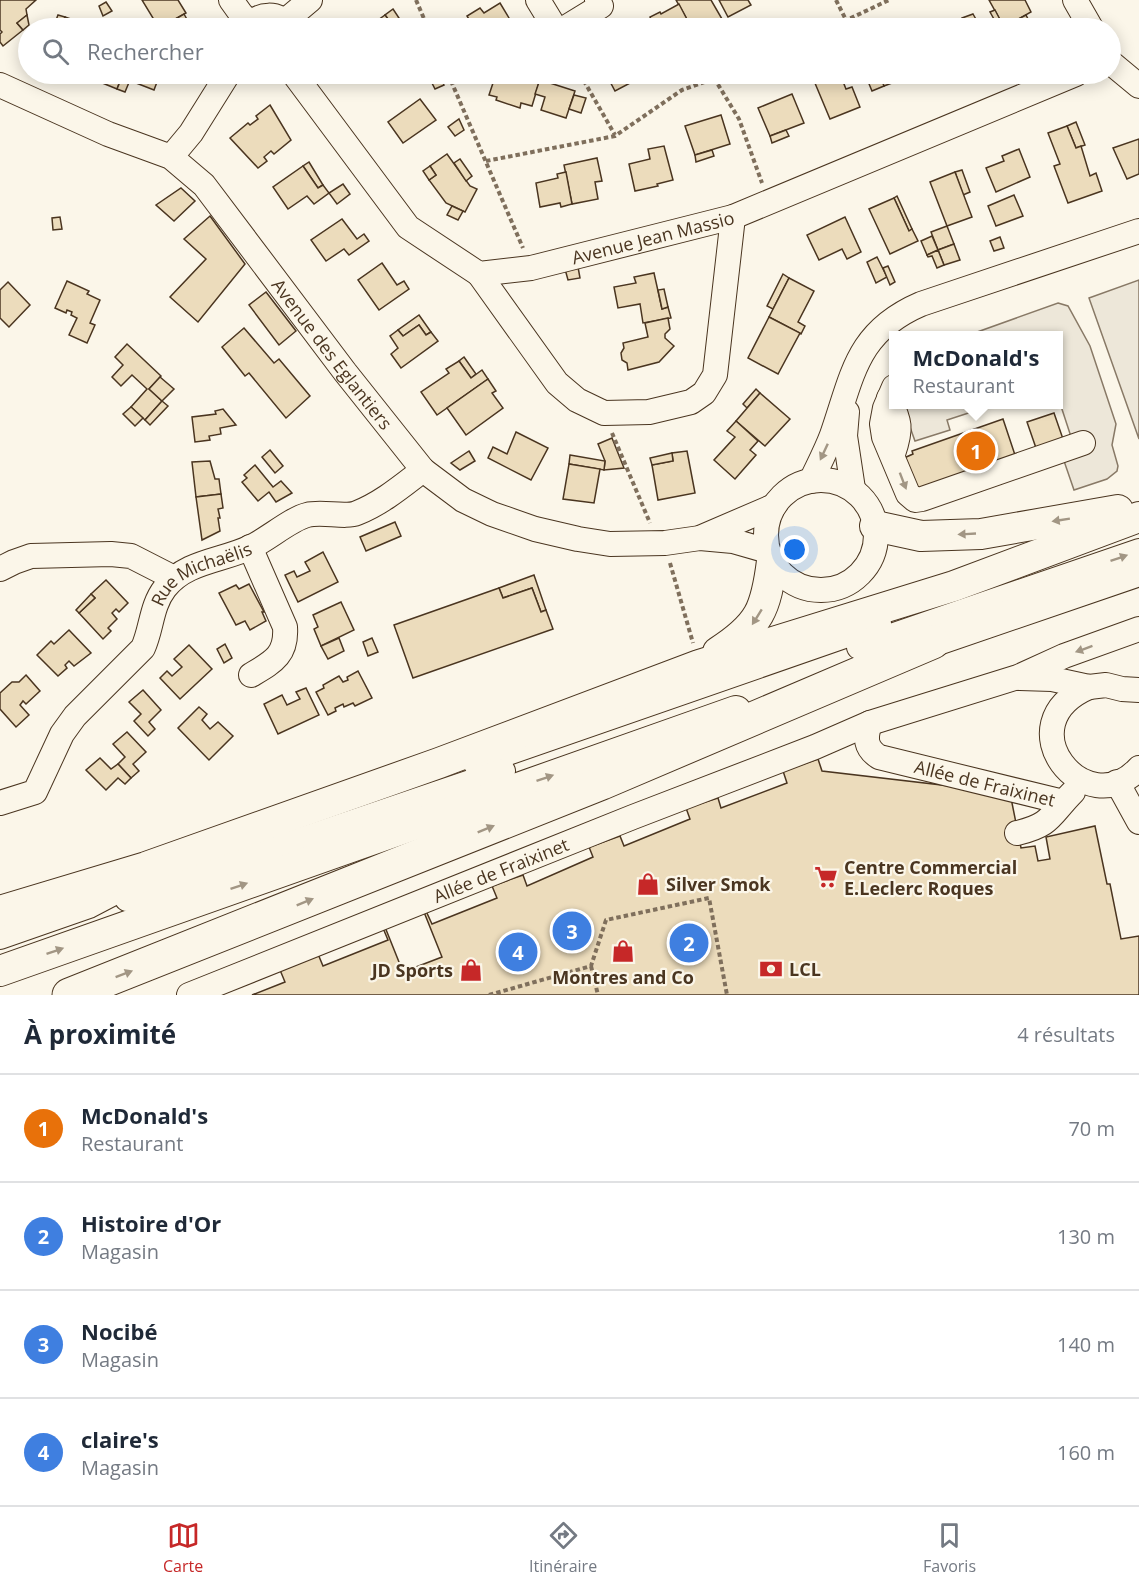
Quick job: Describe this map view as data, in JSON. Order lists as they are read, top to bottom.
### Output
{
  "streets": {
    "street": [
      "Avenue Jean Massio",
      "Avenue des Eglantiers",
      "Rue Michaëlis",
      "Allée de Fraixinet"
    ]
  },
  "crossings": [
    ["Avenue des Eglantiers", "Rue Michaëlis"]
  ],
  "places": {
    "supermarket": ["Centre Commercial E.Leclerc Roques"],
    "shop": ["Silver Smok", "Montres and Co", "JD Sports"],
    "bank": ["LCL"]
  },
  "page": {
    "search": "Rechercher",
    "popup": ["McDonald's", "Restaurant"],
    "pins": [
      "1",
      "3",
      "2",
      "4"
    ],
    "heading": ["À proximité", "4 résultats"],
    "list": [
      {
        "mark": "1",
        "name": "McDonald's",
        "note": "Restaurant",
        "value": "70 m"
      },
      {
        "mark": "2",
        "name": "Histoire d'Or",
        "note": "Magasin",
        "value": "130 m"
      },
      {
        "mark": "3",
        "name": "Nocibé",
        "note": "Magasin",
        "value": "140 m"
      },
      {
        "mark": "4",
        "name": "claire's",
        "note": "Magasin",
        "value": "160 m"
      }
    ],
    "nav": ["Carte", "Itinéraire", "Favoris"]
  }
}
